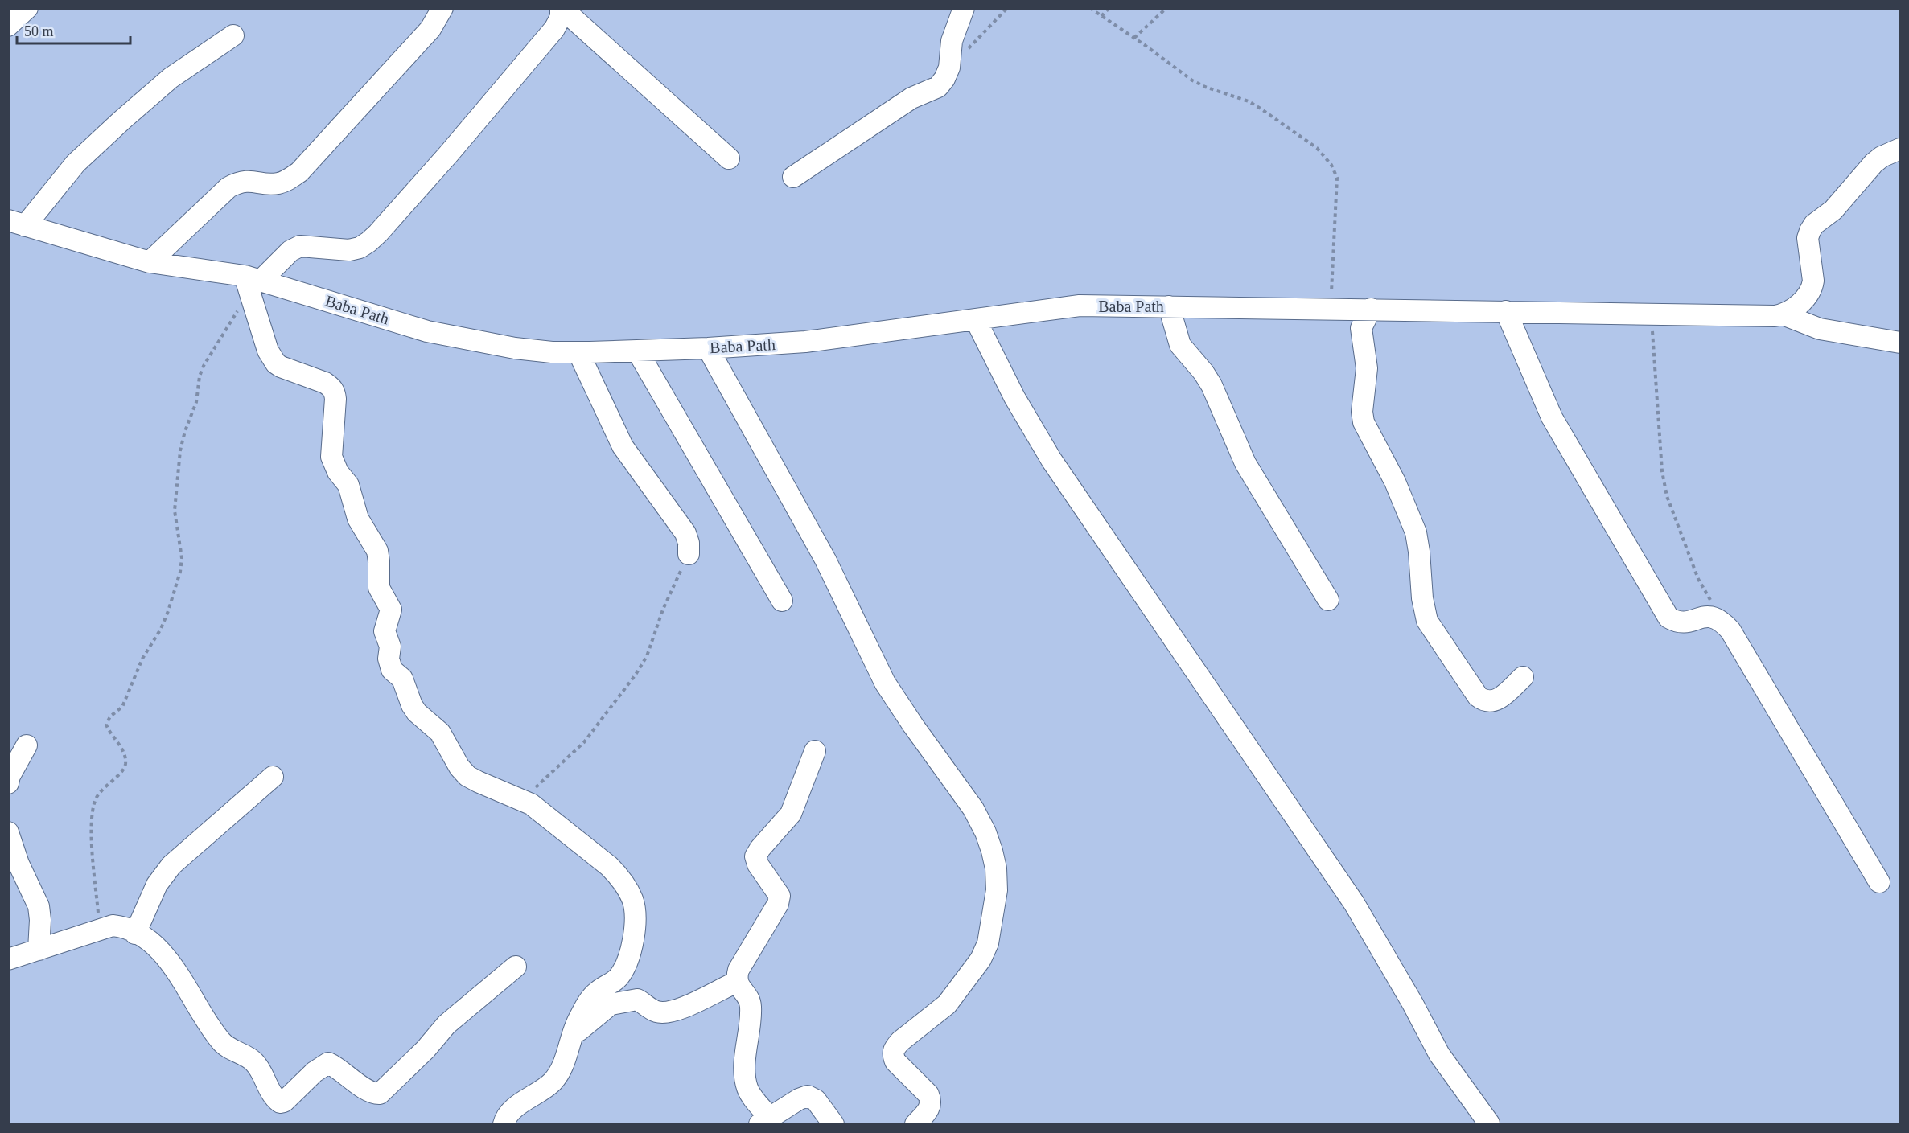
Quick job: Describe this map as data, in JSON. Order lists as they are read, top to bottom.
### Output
{
  "streets": {
    "street": ["Baba Path"]
  },
  "scale_bar": "50 m"
}
